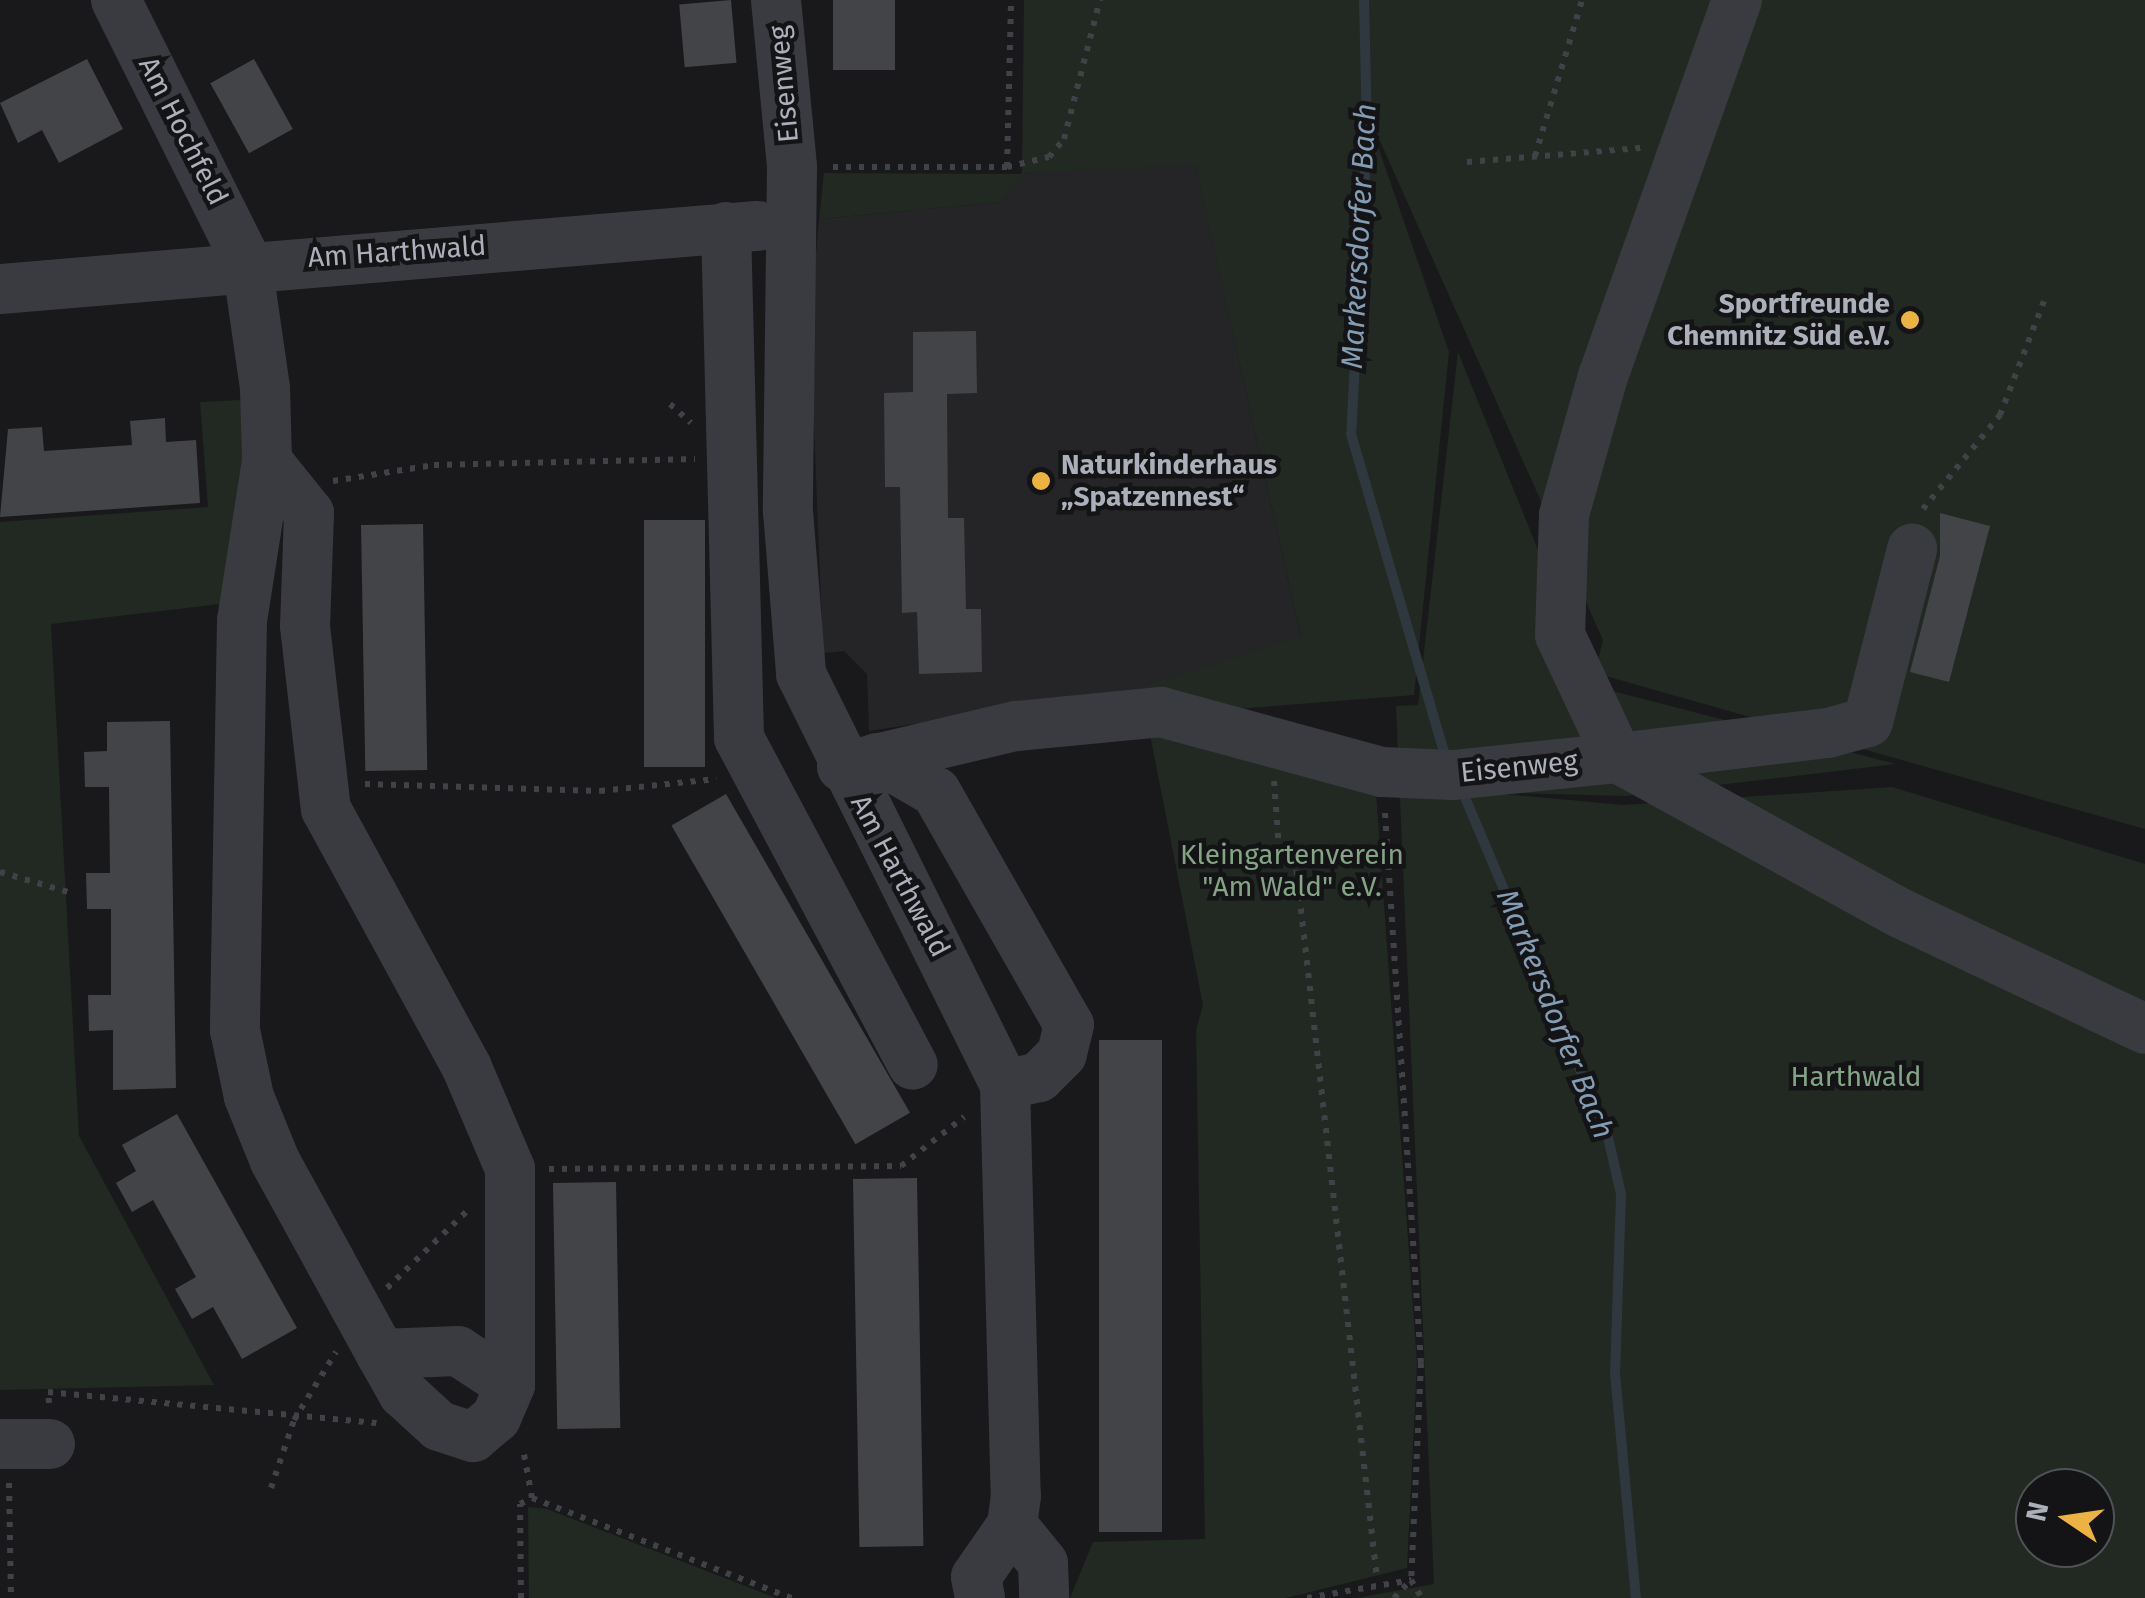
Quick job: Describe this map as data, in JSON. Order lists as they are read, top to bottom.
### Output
{
  "streets": {
    "street": ["Eisenweg", "Am Hochfeld", "Am Harthwald"]
  },
  "crossings": [
    ["Eisenweg", "Am Harthwald"],
    ["Am Hochfeld", "Am Harthwald"]
  ],
  "water": ["Markersdorfer Bach"],
  "parks": ["Kleingartenverein \"Am Wald\" e.V.", "Harthwald"],
  "places": ["Sportfreunde Chemnitz Süd e.V.", "Naturkinderhaus „Spatzennest“"],
  "north": "left"
}
